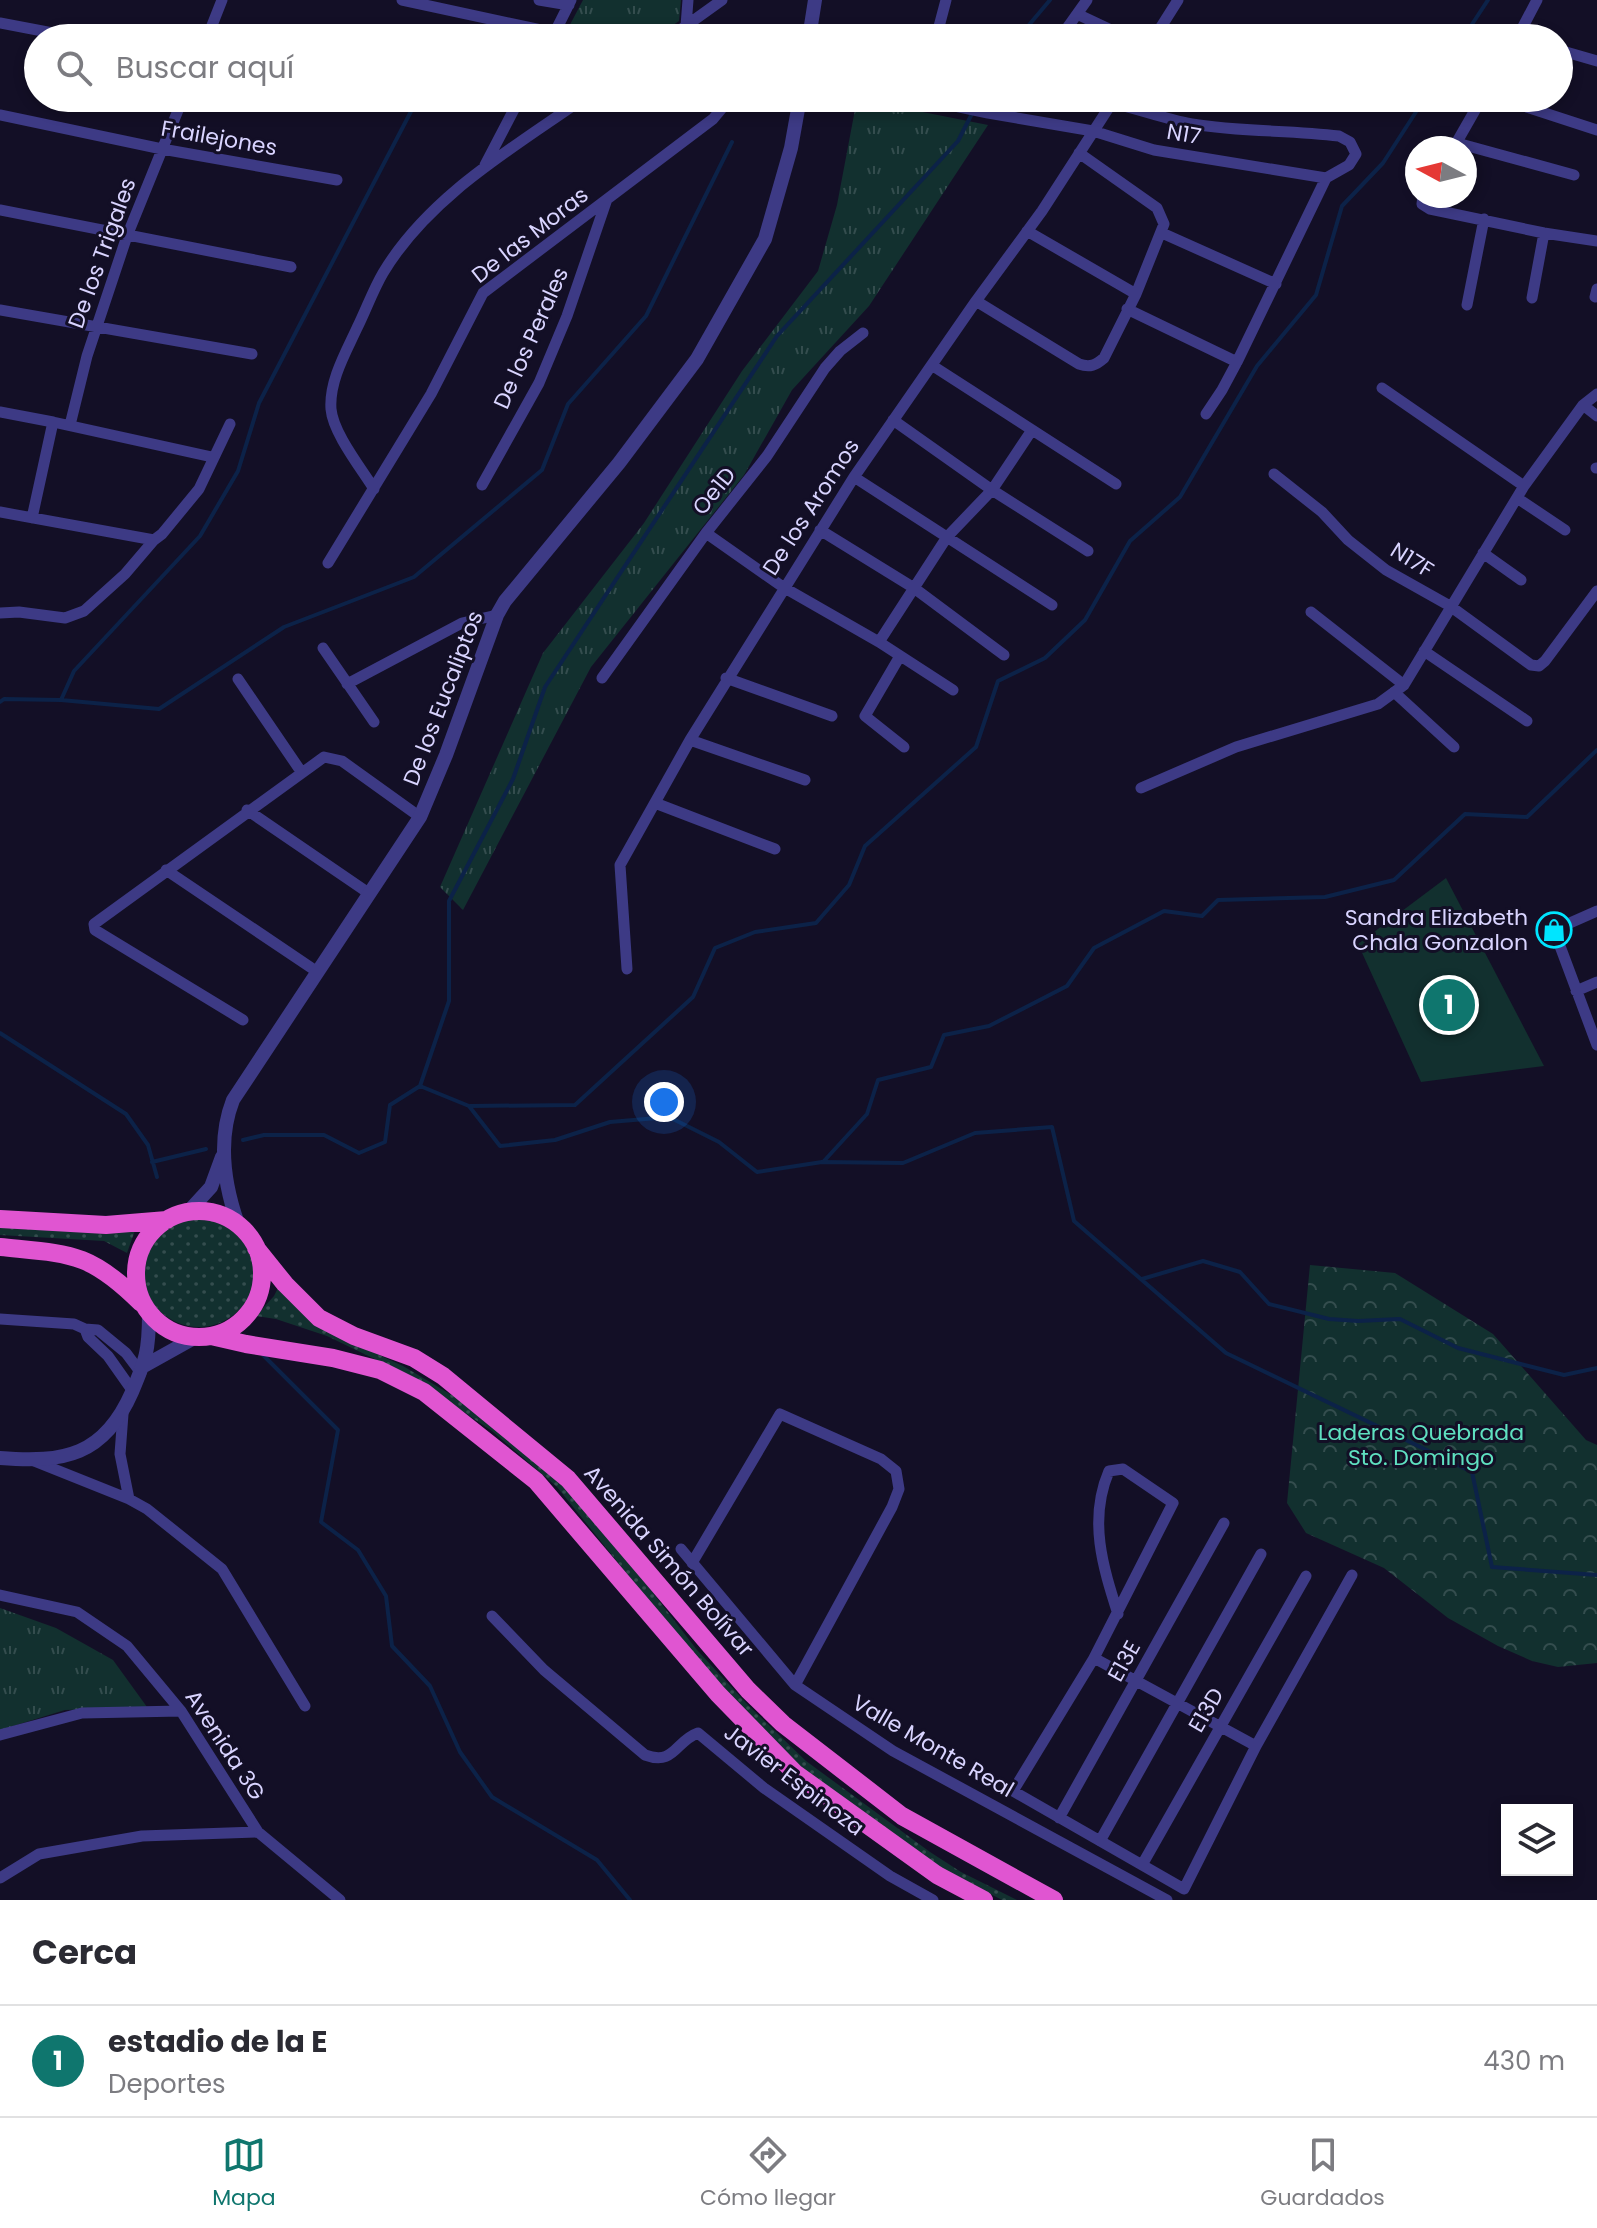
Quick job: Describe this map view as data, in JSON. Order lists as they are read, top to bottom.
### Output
{
  "streets": {
    "highway": ["Avenida Simón Bolívar"],
    "street": [
      "N17",
      "Frailejones",
      "De las Moras",
      "De los Trigales",
      "De los Perales",
      "Oe1D",
      "De los Aromos",
      "N17F",
      "De los Eucaliptos",
      "E13E",
      "E13D",
      "Avenida 3G",
      "Valle Monte Real",
      "Javier Espinoza"
    ]
  },
  "crossings": [
    ["N17", "De los Aromos"],
    ["Frailejones", "De los Trigales"],
    ["De las Moras", "De los Perales"],
    ["De los Eucaliptos", "Avenida Simón Bolívar"]
  ],
  "parks": ["Laderas Quebrada Sto. Domingo"],
  "places": {
    "shop": ["Sandra Elizabeth Chala Gonzalon"]
  },
  "north": "left",
  "page": {
    "search": "Buscar aquí",
    "pins": "1",
    "heading": "Cerca",
    "list": [
      {
        "mark": "1",
        "name": "estadio de la E",
        "note": "Deportes",
        "value": "430 m"
      }
    ],
    "nav": ["Mapa", "Cómo llegar", "Guardados"]
  }
}
